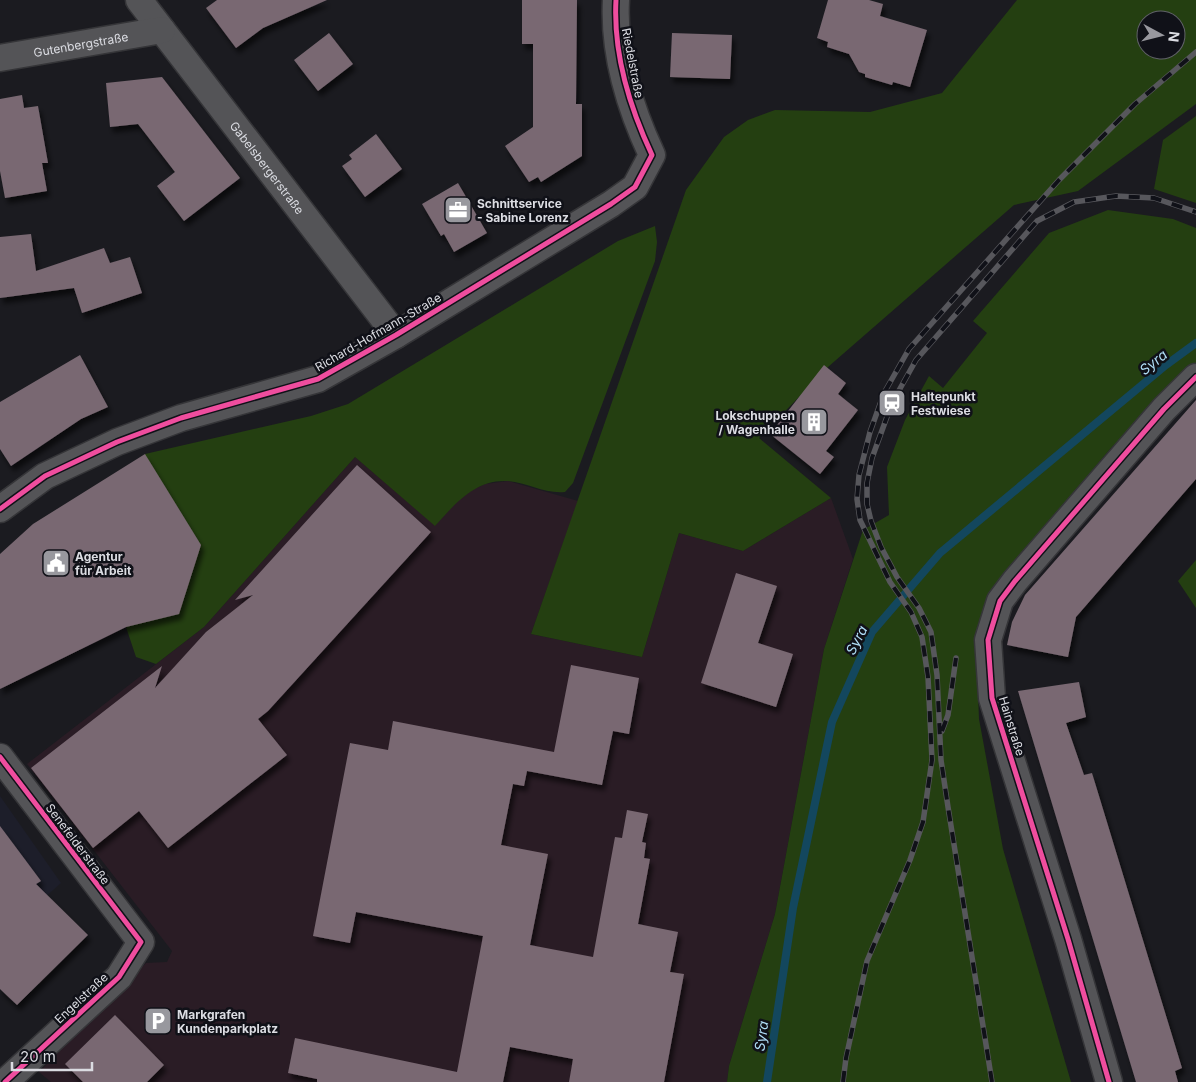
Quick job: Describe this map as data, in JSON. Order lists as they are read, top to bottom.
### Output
{
  "streets": {
    "street": [
      "Gutenbergstraße",
      "Riedelstraße",
      "Gabelsbergerstraße",
      "Richard-Hofmann-Straße",
      "Hainstraße",
      "Senefelderstraße",
      "Engelstraße"
    ]
  },
  "crossings": [
    ["Gutenbergstraße", "Gabelsbergerstraße"],
    ["Riedelstraße", "Richard-Hofmann-Straße"],
    ["Gabelsbergerstraße", "Richard-Hofmann-Straße"],
    ["Senefelderstraße", "Engelstraße"]
  ],
  "water": ["Syra"],
  "places": {
    "office": ["Schnittservice - Sabine Lorenz"],
    "station": ["Haltepunkt Festwiese"],
    "building": ["Lokschuppen / Wagenhalle"],
    "public building": ["Agentur für Arbeit"],
    "parking": ["Markgrafen Kundenparkplatz"]
  },
  "scale_bar": "20 m",
  "north": "right"
}
